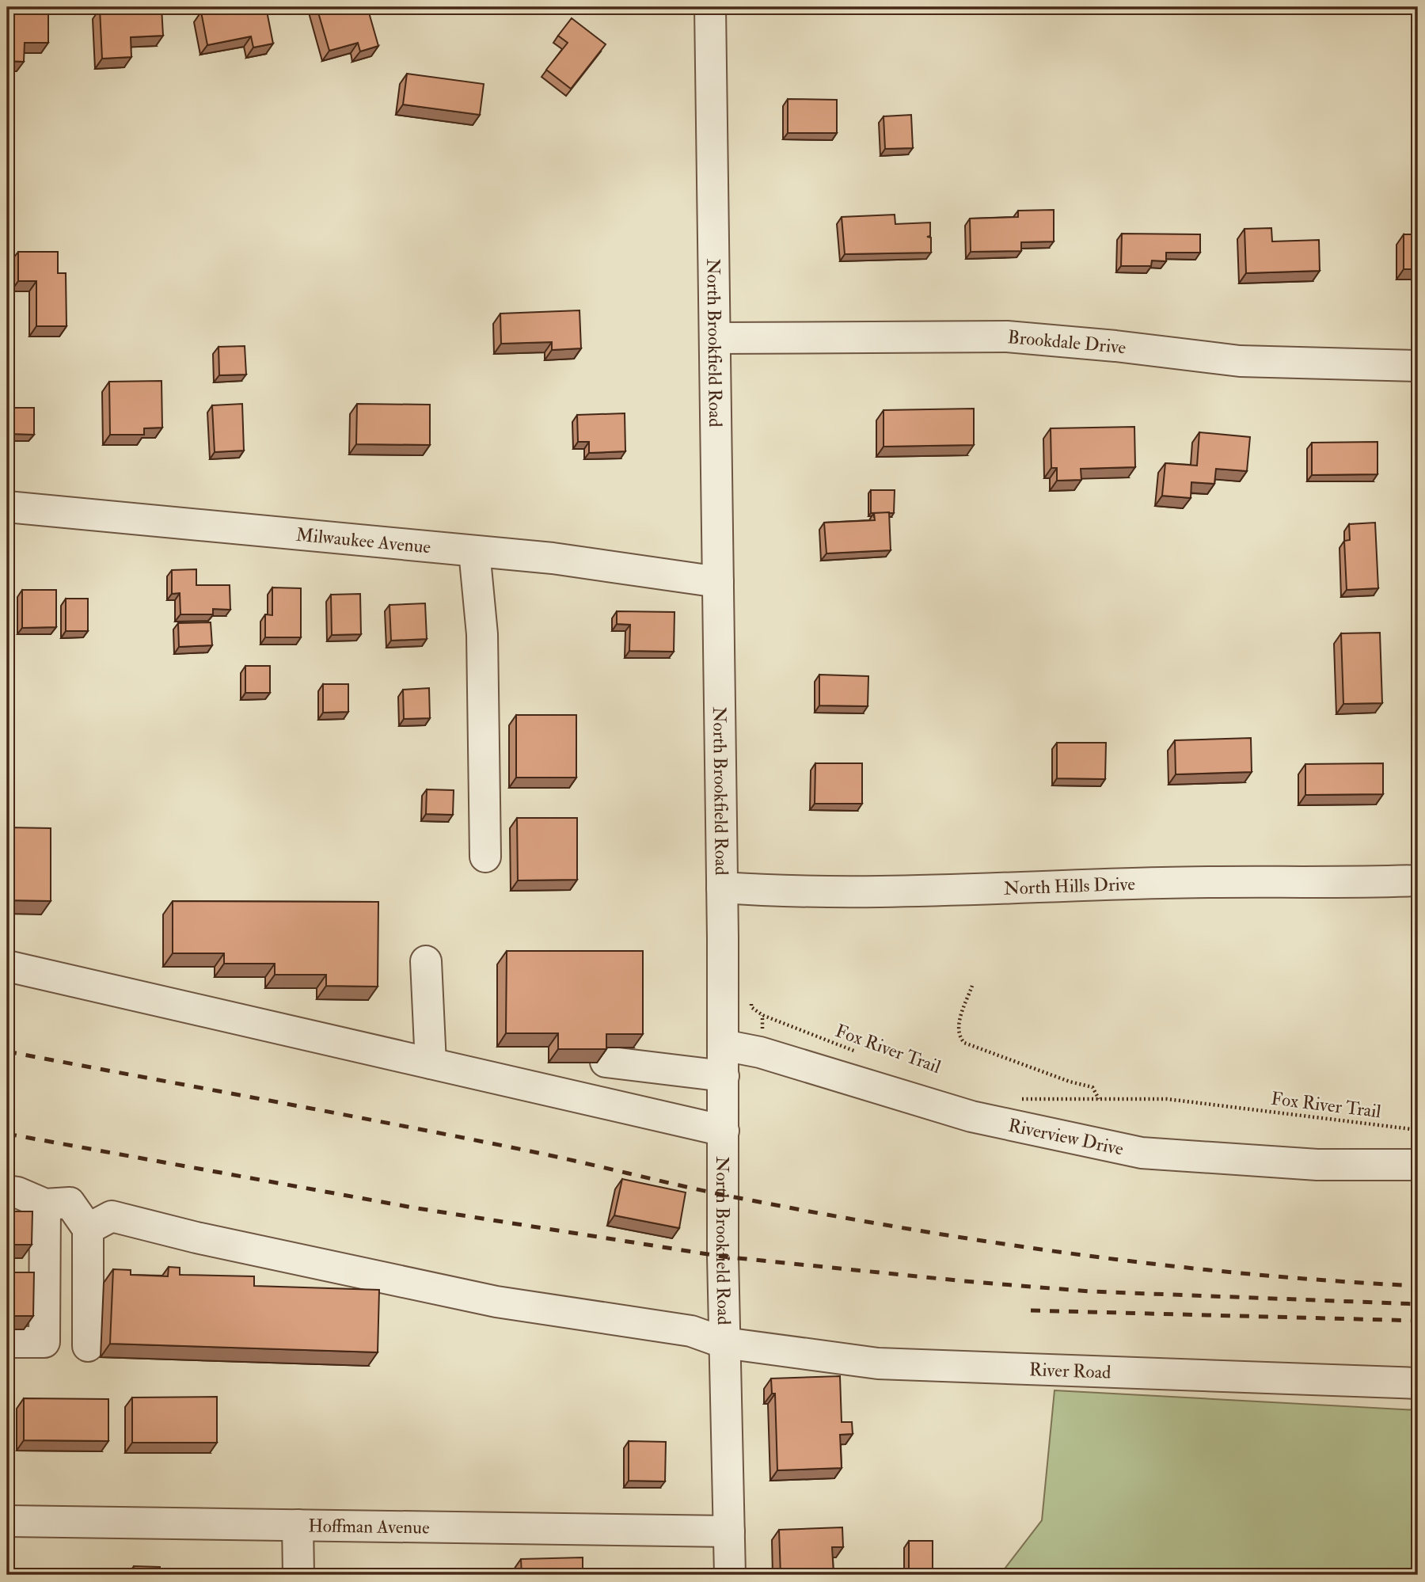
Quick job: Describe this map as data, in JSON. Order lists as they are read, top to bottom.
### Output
{
  "streets": {
    "street": [
      "North Brookfield Road",
      "Brookdale Drive",
      "Milwaukee Avenue",
      "North Hills Drive",
      "Riverview Drive",
      "River Road",
      "Hoffman Avenue"
    ],
    "path": ["Fox River Trail"]
  },
  "crossings": [
    ["North Brookfield Road", "Brookdale Drive"],
    ["North Brookfield Road", "Milwaukee Avenue"],
    ["North Brookfield Road", "North Hills Drive"],
    ["North Brookfield Road", "Riverview Drive"],
    ["North Brookfield Road", "River Road"],
    ["North Brookfield Road", "Hoffman Avenue"]
  ]
}
